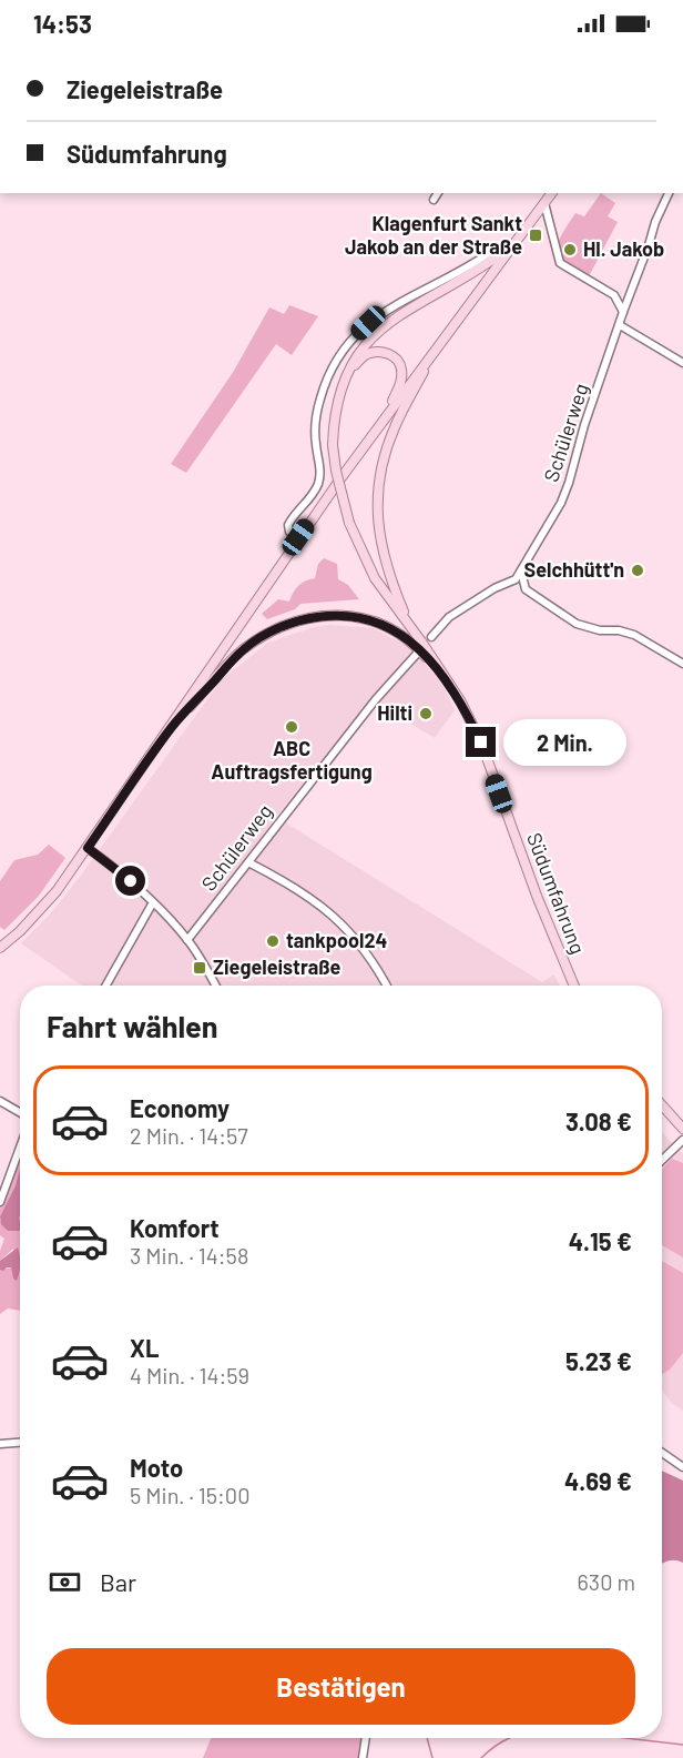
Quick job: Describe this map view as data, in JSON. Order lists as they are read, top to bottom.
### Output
{
  "streets": {
    "main road": ["Südumfahrung"],
    "street": ["Schülerweg"]
  },
  "places": {
    "transit": ["Klagenfurt Sankt Jakob an der Straße", "Ziegeleistraße"],
    "other": [
      "Hl. Jakob",
      "Selchhütt'n",
      "Hilti",
      "ABC Auftragsfertigung",
      "tankpool24"
    ]
  },
  "page": {
    "status": "14:53",
    "banner": ["Ziegeleistraße", "Südumfahrung"],
    "bubble": "2 Min.",
    "heading": "Fahrt wählen",
    "list": [
      {
        "name": "Economy",
        "note": "2 Min. · 14:57",
        "value": "3.08 €"
      },
      {
        "name": "Komfort",
        "note": "3 Min. · 14:58",
        "value": "4.15 €"
      },
      {
        "name": "XL",
        "note": "4 Min. · 14:59",
        "value": "5.23 €"
      },
      {
        "name": "Moto",
        "note": "5 Min. · 15:00",
        "value": "4.69 €"
      }
    ],
    "pay": ["Bar", "630 m"],
    "buttons": "Bestätigen"
  }
}
